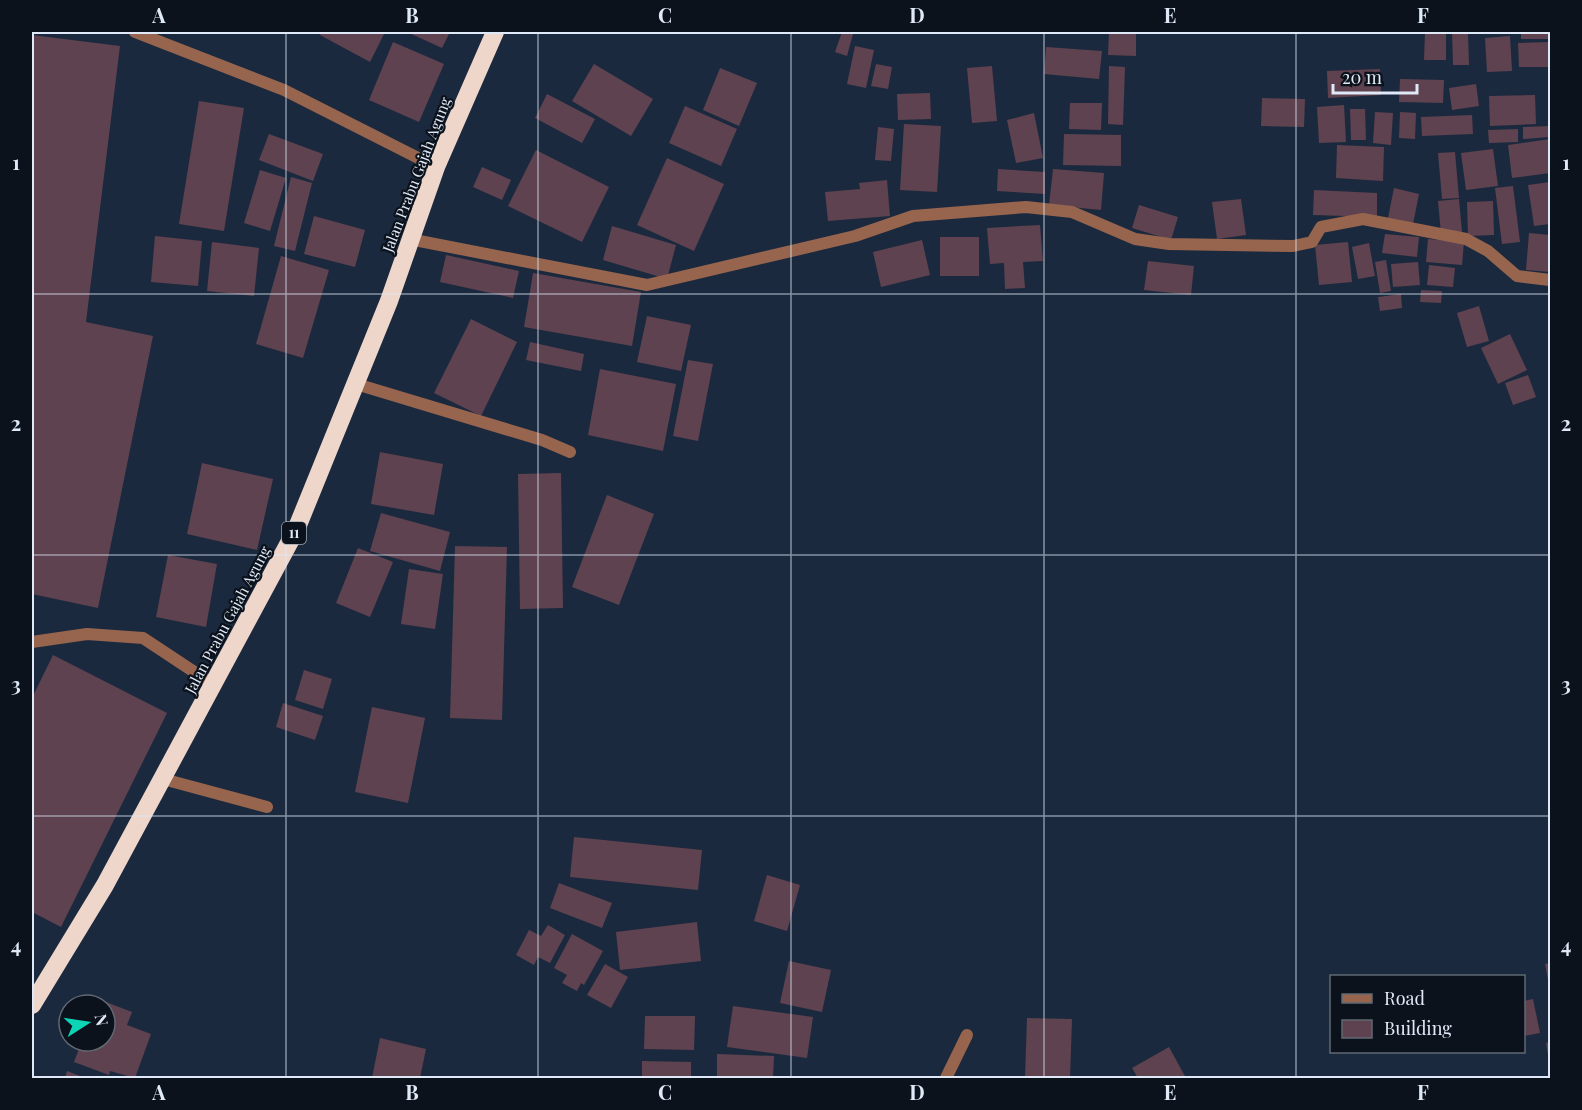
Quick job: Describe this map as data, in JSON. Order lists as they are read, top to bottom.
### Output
{
  "streets": {
    "highway": ["Jalan Prabu Gajah Agung", "11"]
  },
  "legend": ["Road", "Building"],
  "scale_bar": "20 m",
  "north": "right",
  "grid": {
    "columns": [
      "A",
      "B",
      "C",
      "D",
      "E",
      "F"
    ],
    "rows": [
      "1",
      "2",
      "3",
      "4"
    ]
  }
}
